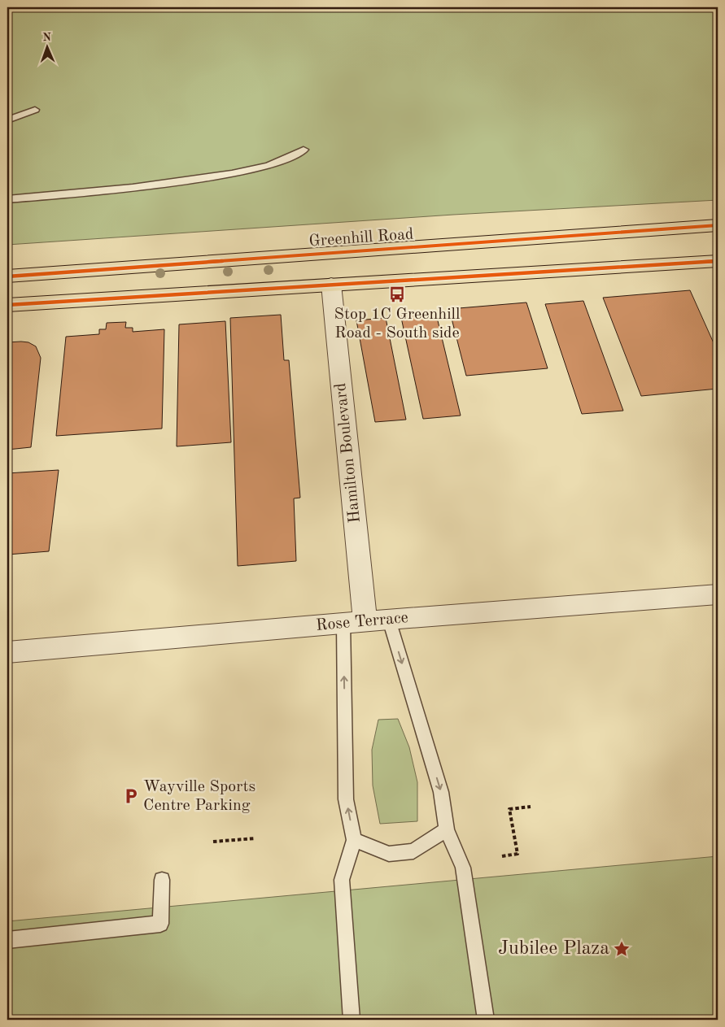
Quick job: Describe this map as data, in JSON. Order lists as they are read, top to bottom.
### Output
{
  "streets": {
    "highway": ["Greenhill Road"],
    "street": ["Hamilton Boulevard", "Rose Terrace"]
  },
  "crossings": [
    ["Hamilton Boulevard", "Rose Terrace"]
  ],
  "places": {
    "bus stop": ["Stop 1C Greenhill Road - South side"],
    "parking": ["Wayville Sports Centre Parking"],
    "place": ["Jubilee Plaza"]
  },
  "north": "top"
}
